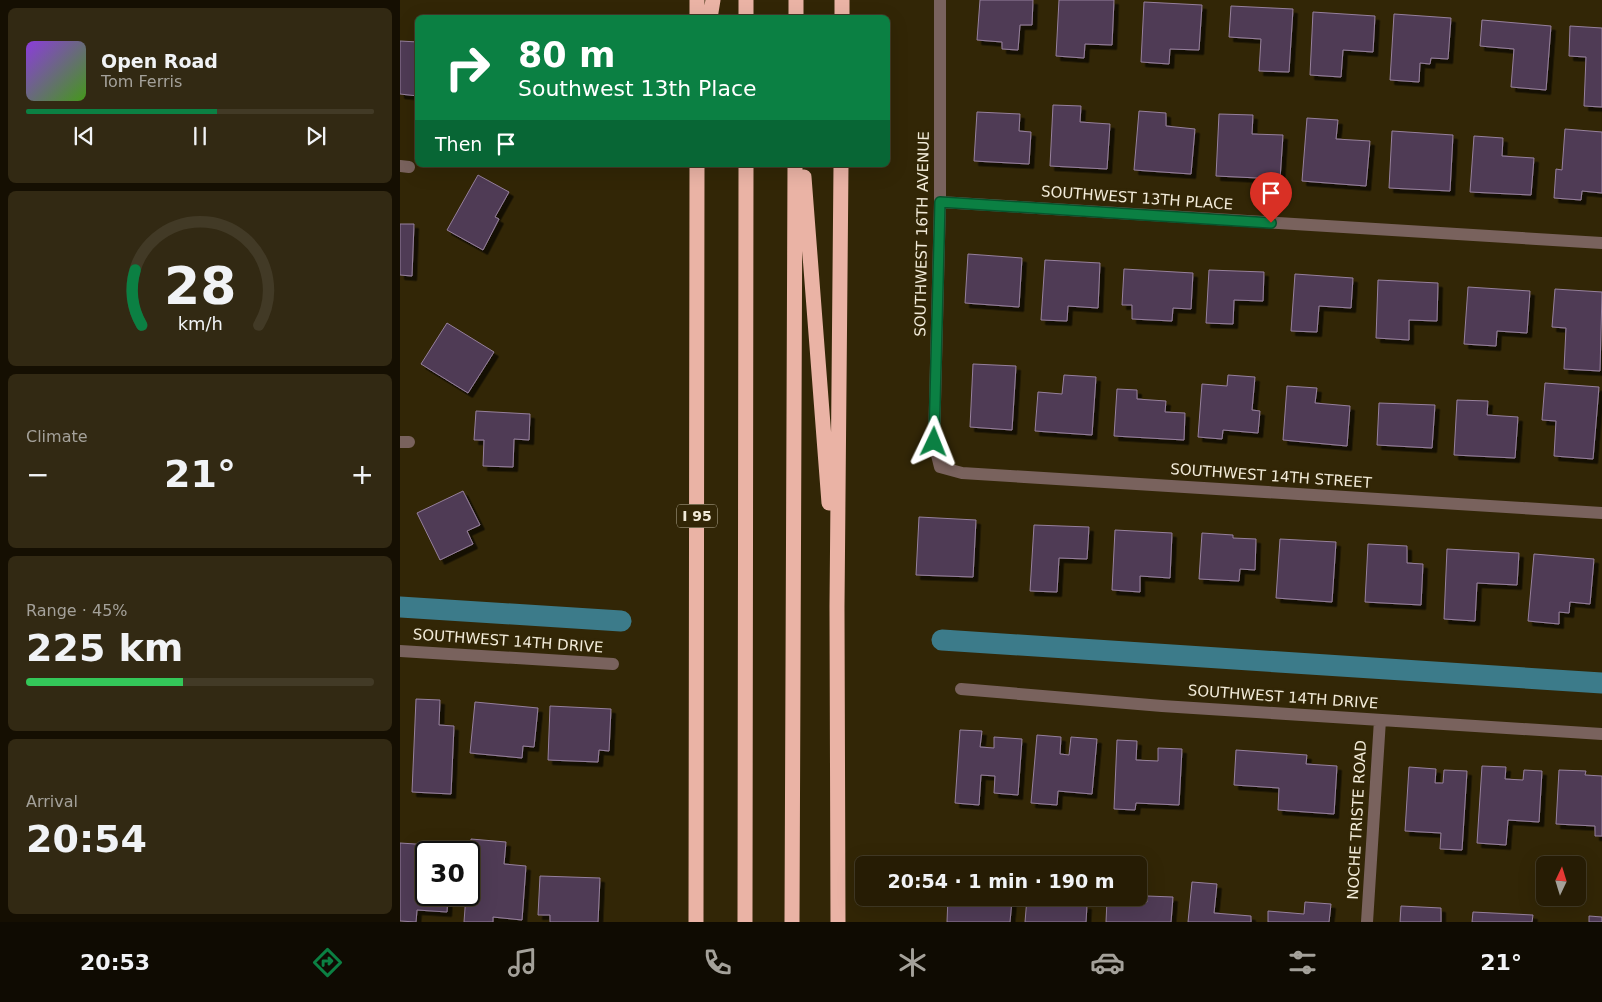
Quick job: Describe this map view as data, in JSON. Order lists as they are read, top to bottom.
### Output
{
  "streets": {
    "highway": ["I 95"],
    "street": [
      "SOUTHWEST 13TH PLACE",
      "SOUTHWEST 16TH AVENUE",
      "SOUTHWEST 14TH STREET",
      "SOUTHWEST 14TH DRIVE",
      "NOCHE TRISTE ROAD"
    ]
  },
  "crossings": [
    ["SOUTHWEST 13TH PLACE", "SOUTHWEST 16TH AVENUE"],
    ["SOUTHWEST 16TH AVENUE", "SOUTHWEST 14TH STREET"],
    ["SOUTHWEST 14TH DRIVE", "NOCHE TRISTE ROAD"]
  ],
  "north": "top",
  "page": {
    "turn": ["80 m", "Southwest 13th Place"],
    "song": ["Open Road", "Tom Ferris"],
    "then": "Then",
    "tile": [
      "Climate",
      ["Range · 45%", "225 km"],
      ["Arrival", "20:54"]
    ],
    "heat": ["−", "21°", "+"],
    "limit": "30",
    "trip": "20:54 · 1 min · 190 m",
    "tabs": ["20:53", "21°"],
    "gauge": ["28", "km/h"]
  }
}
